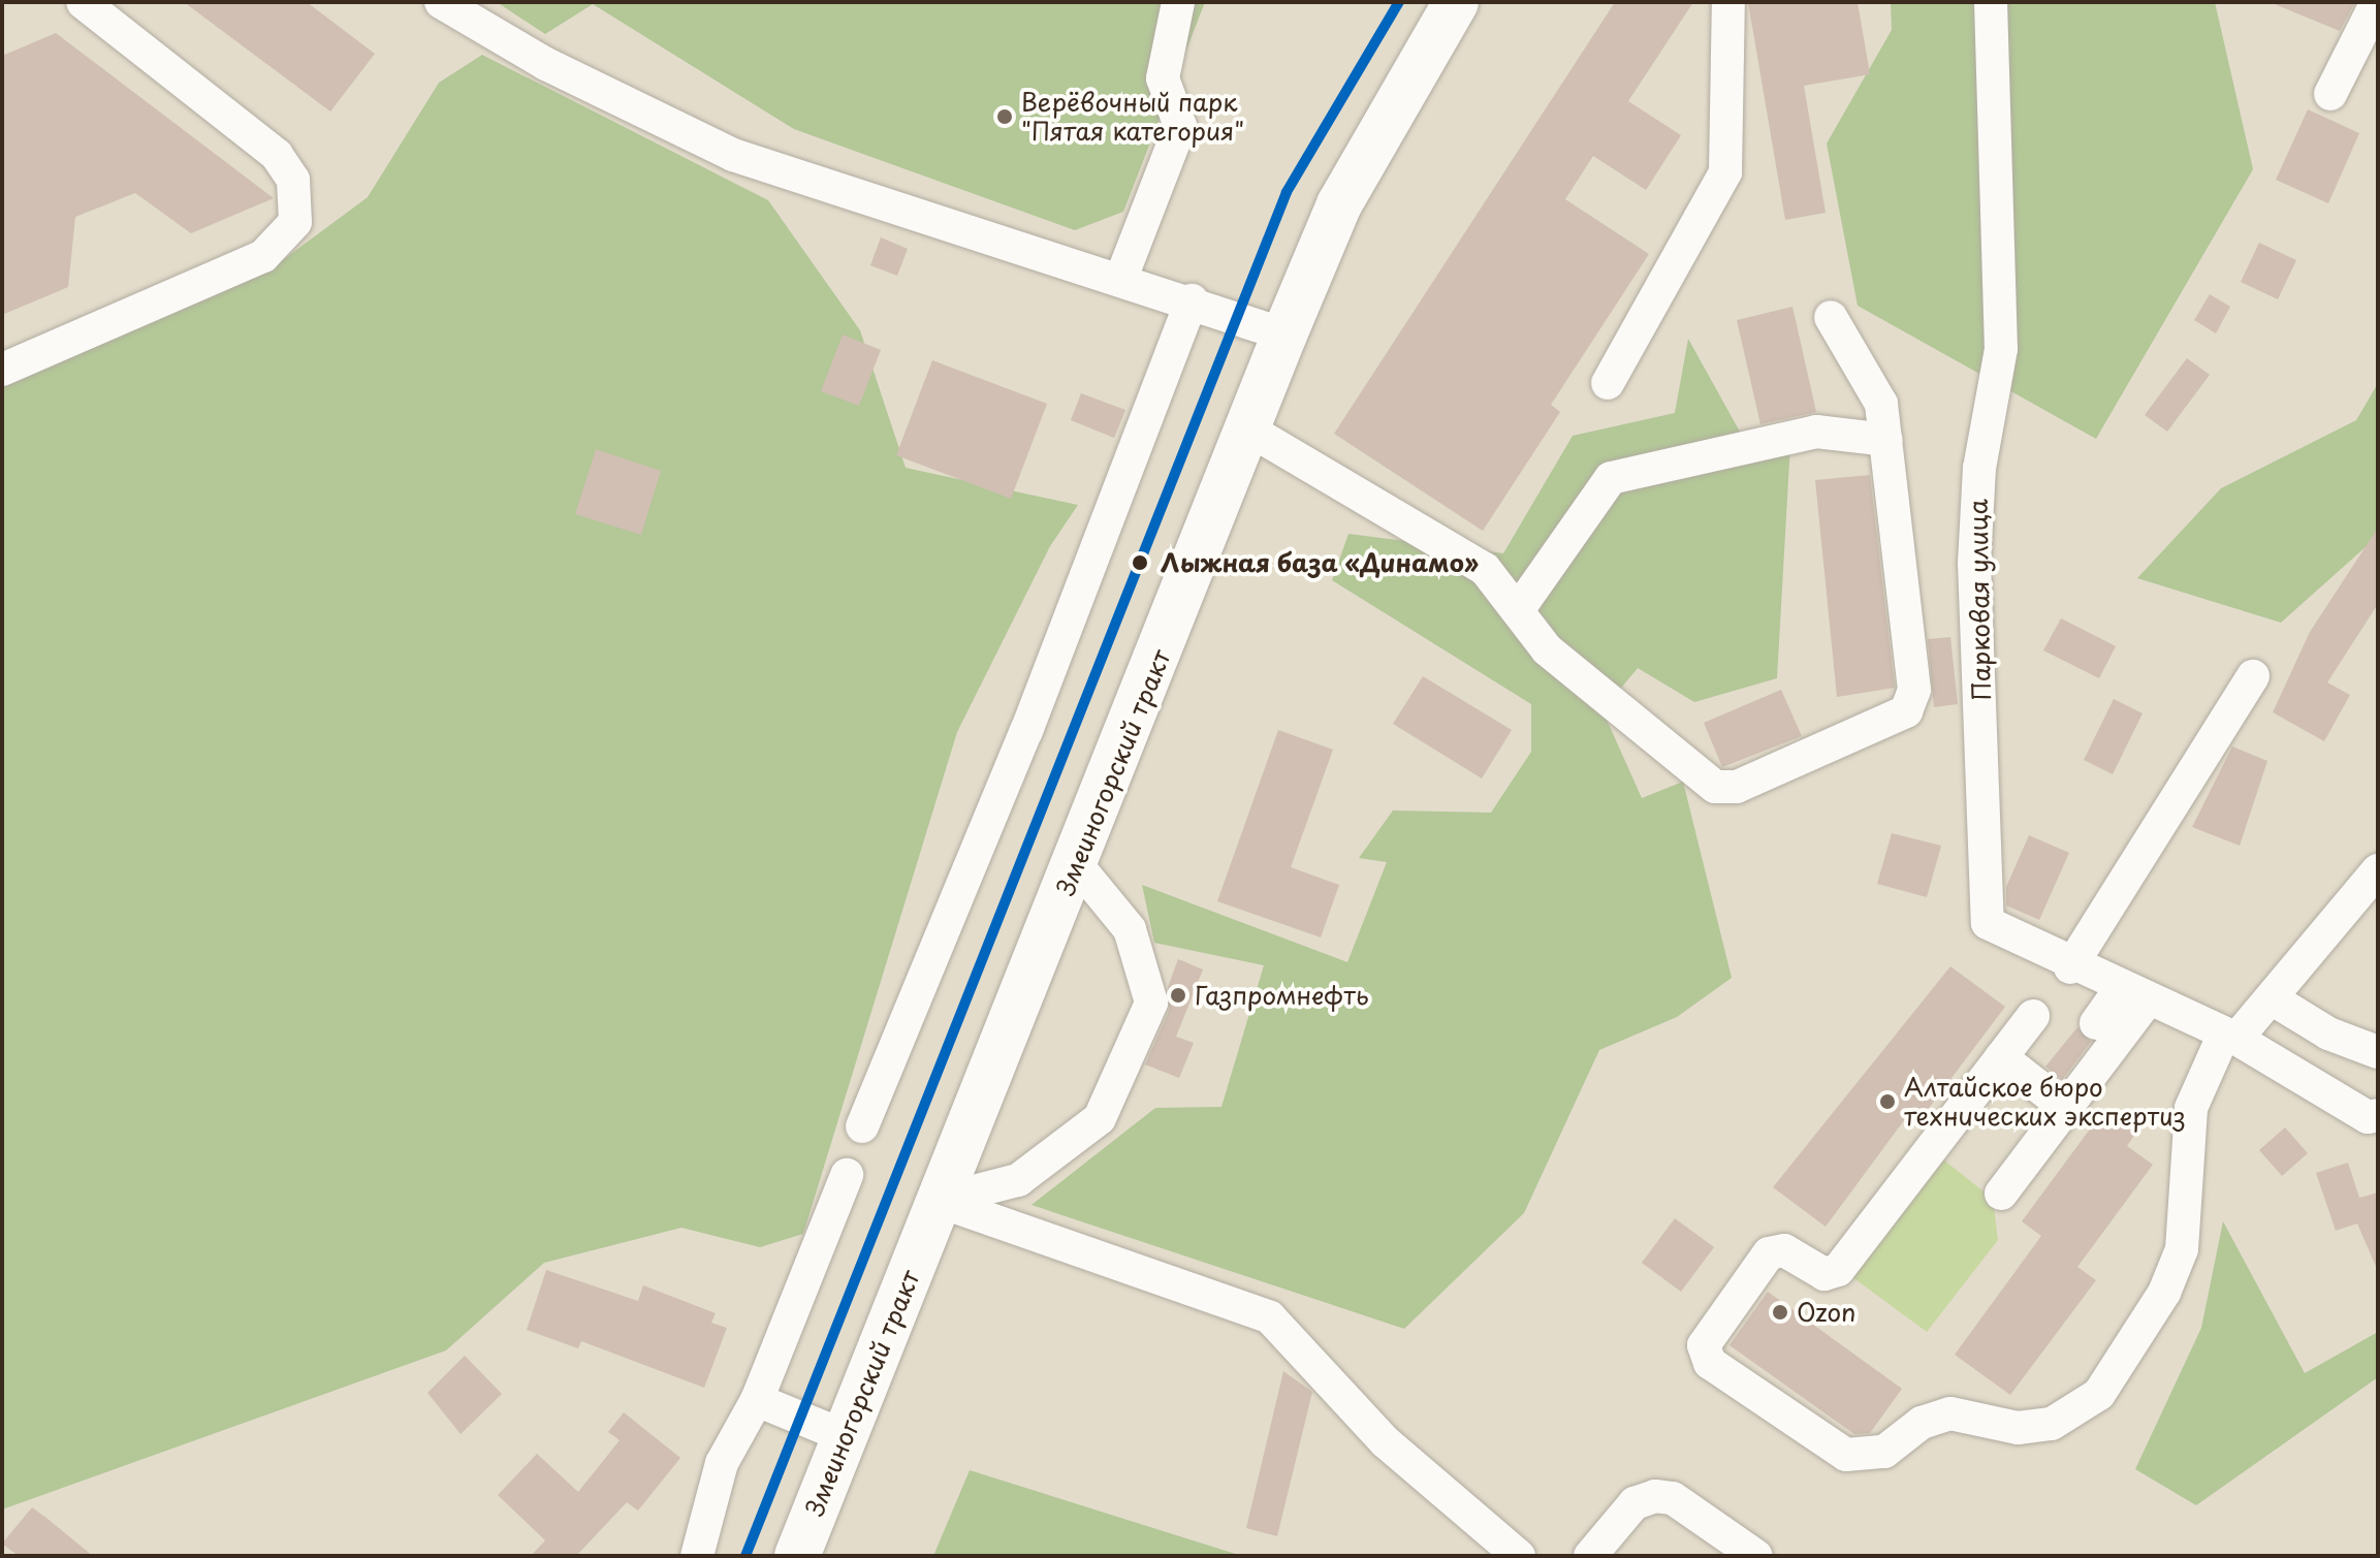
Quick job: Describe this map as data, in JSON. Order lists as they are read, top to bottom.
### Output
{
  "streets": {
    "highway": ["Змеиногорский тракт"],
    "street": ["Парковая улица"]
  },
  "places": [
    "Верёвочный парк \"Пятая категория\"",
    "Лыжная база «Динамо»",
    "Газпромнефть",
    "Алтайское бюро технических экспертиз",
    "Ozon"
  ]
}
